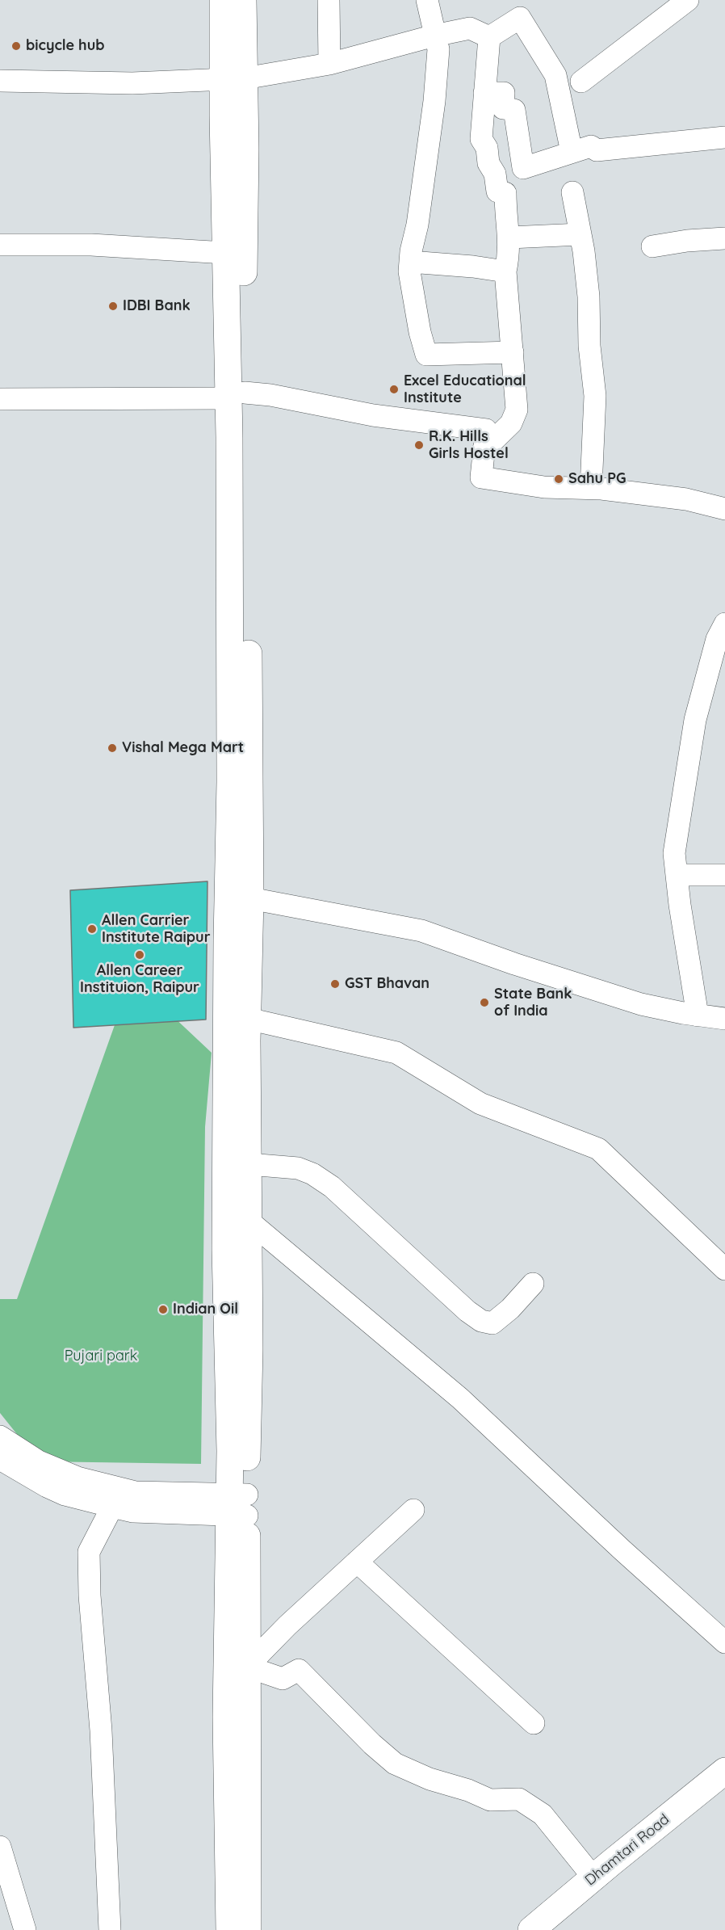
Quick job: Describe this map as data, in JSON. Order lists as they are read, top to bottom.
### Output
{
  "streets": {
    "main road": ["Dhamtari Road"]
  },
  "parks": ["Pujari park"],
  "places": [
    "bicycle hub",
    "IDBI Bank",
    "Excel Educational Institute",
    "R.K. Hills Girls Hostel",
    "Sahu PG",
    "Vishal Mega Mart",
    "Allen Carrier Institute Raipur",
    "Allen Career Instituion, Raipur",
    "GST Bhavan",
    "State Bank of India",
    "Indian Oil"
  ]
}
